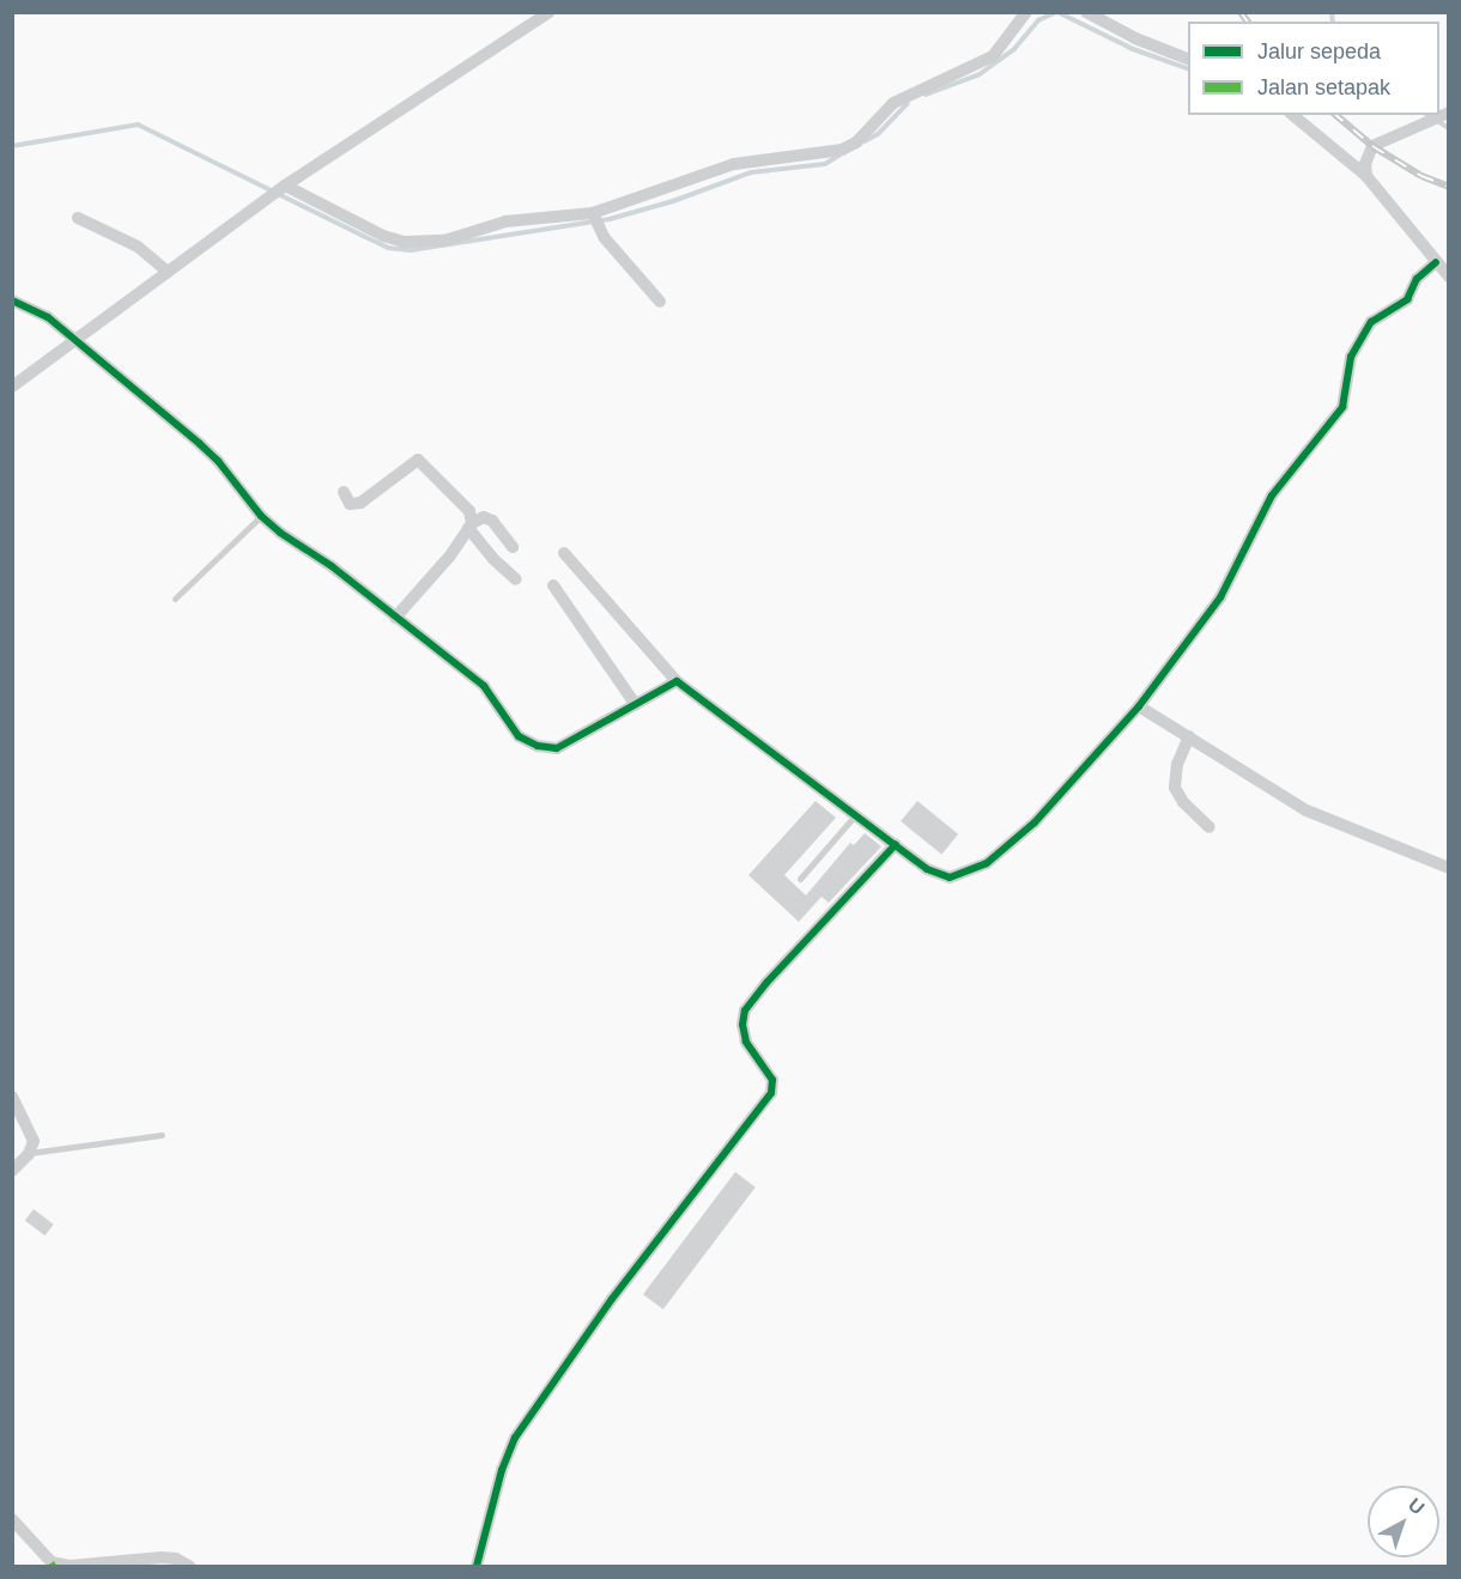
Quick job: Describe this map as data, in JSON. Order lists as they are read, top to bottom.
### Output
{
  "legend": ["Jalur sepeda", "Jalan setapak"],
  "north": "top right"
}
